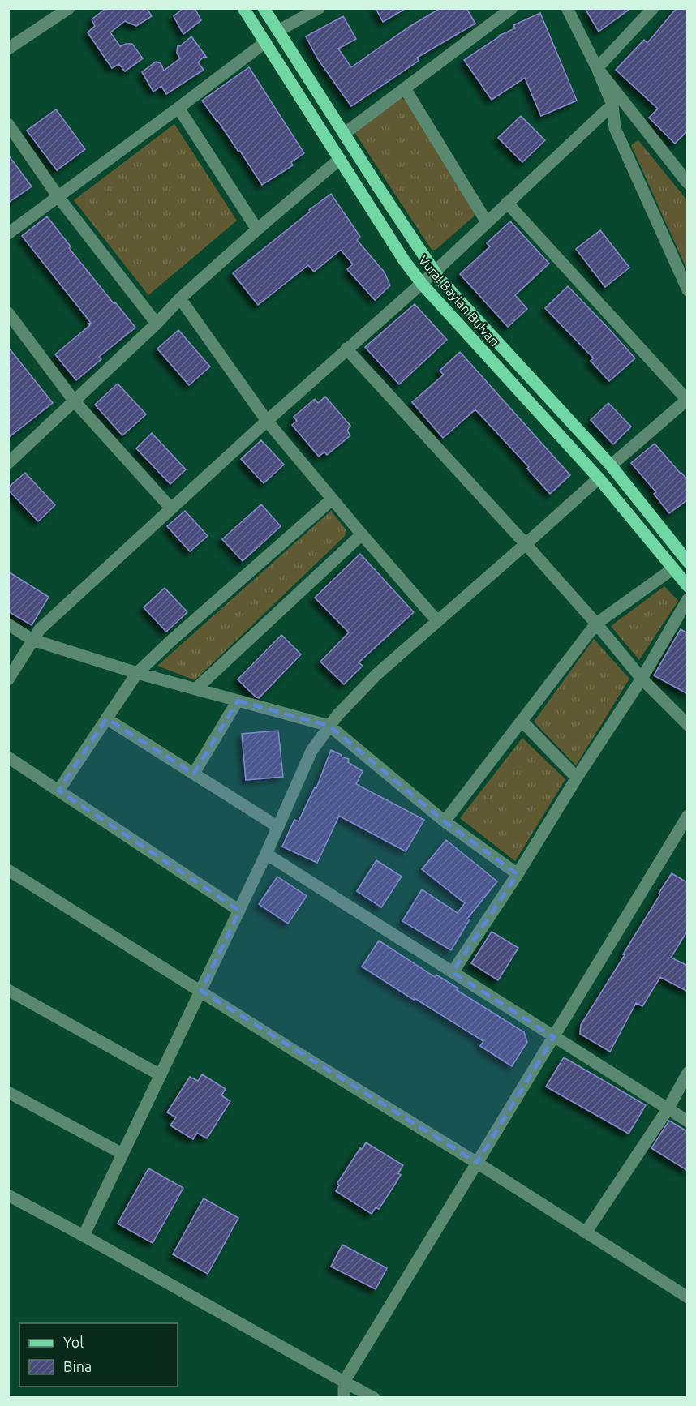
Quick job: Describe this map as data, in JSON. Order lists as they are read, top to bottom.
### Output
{
  "streets": {
    "main road": ["Vural Baylan Bulvarı"]
  },
  "legend": ["Yol", "Bina"]
}
